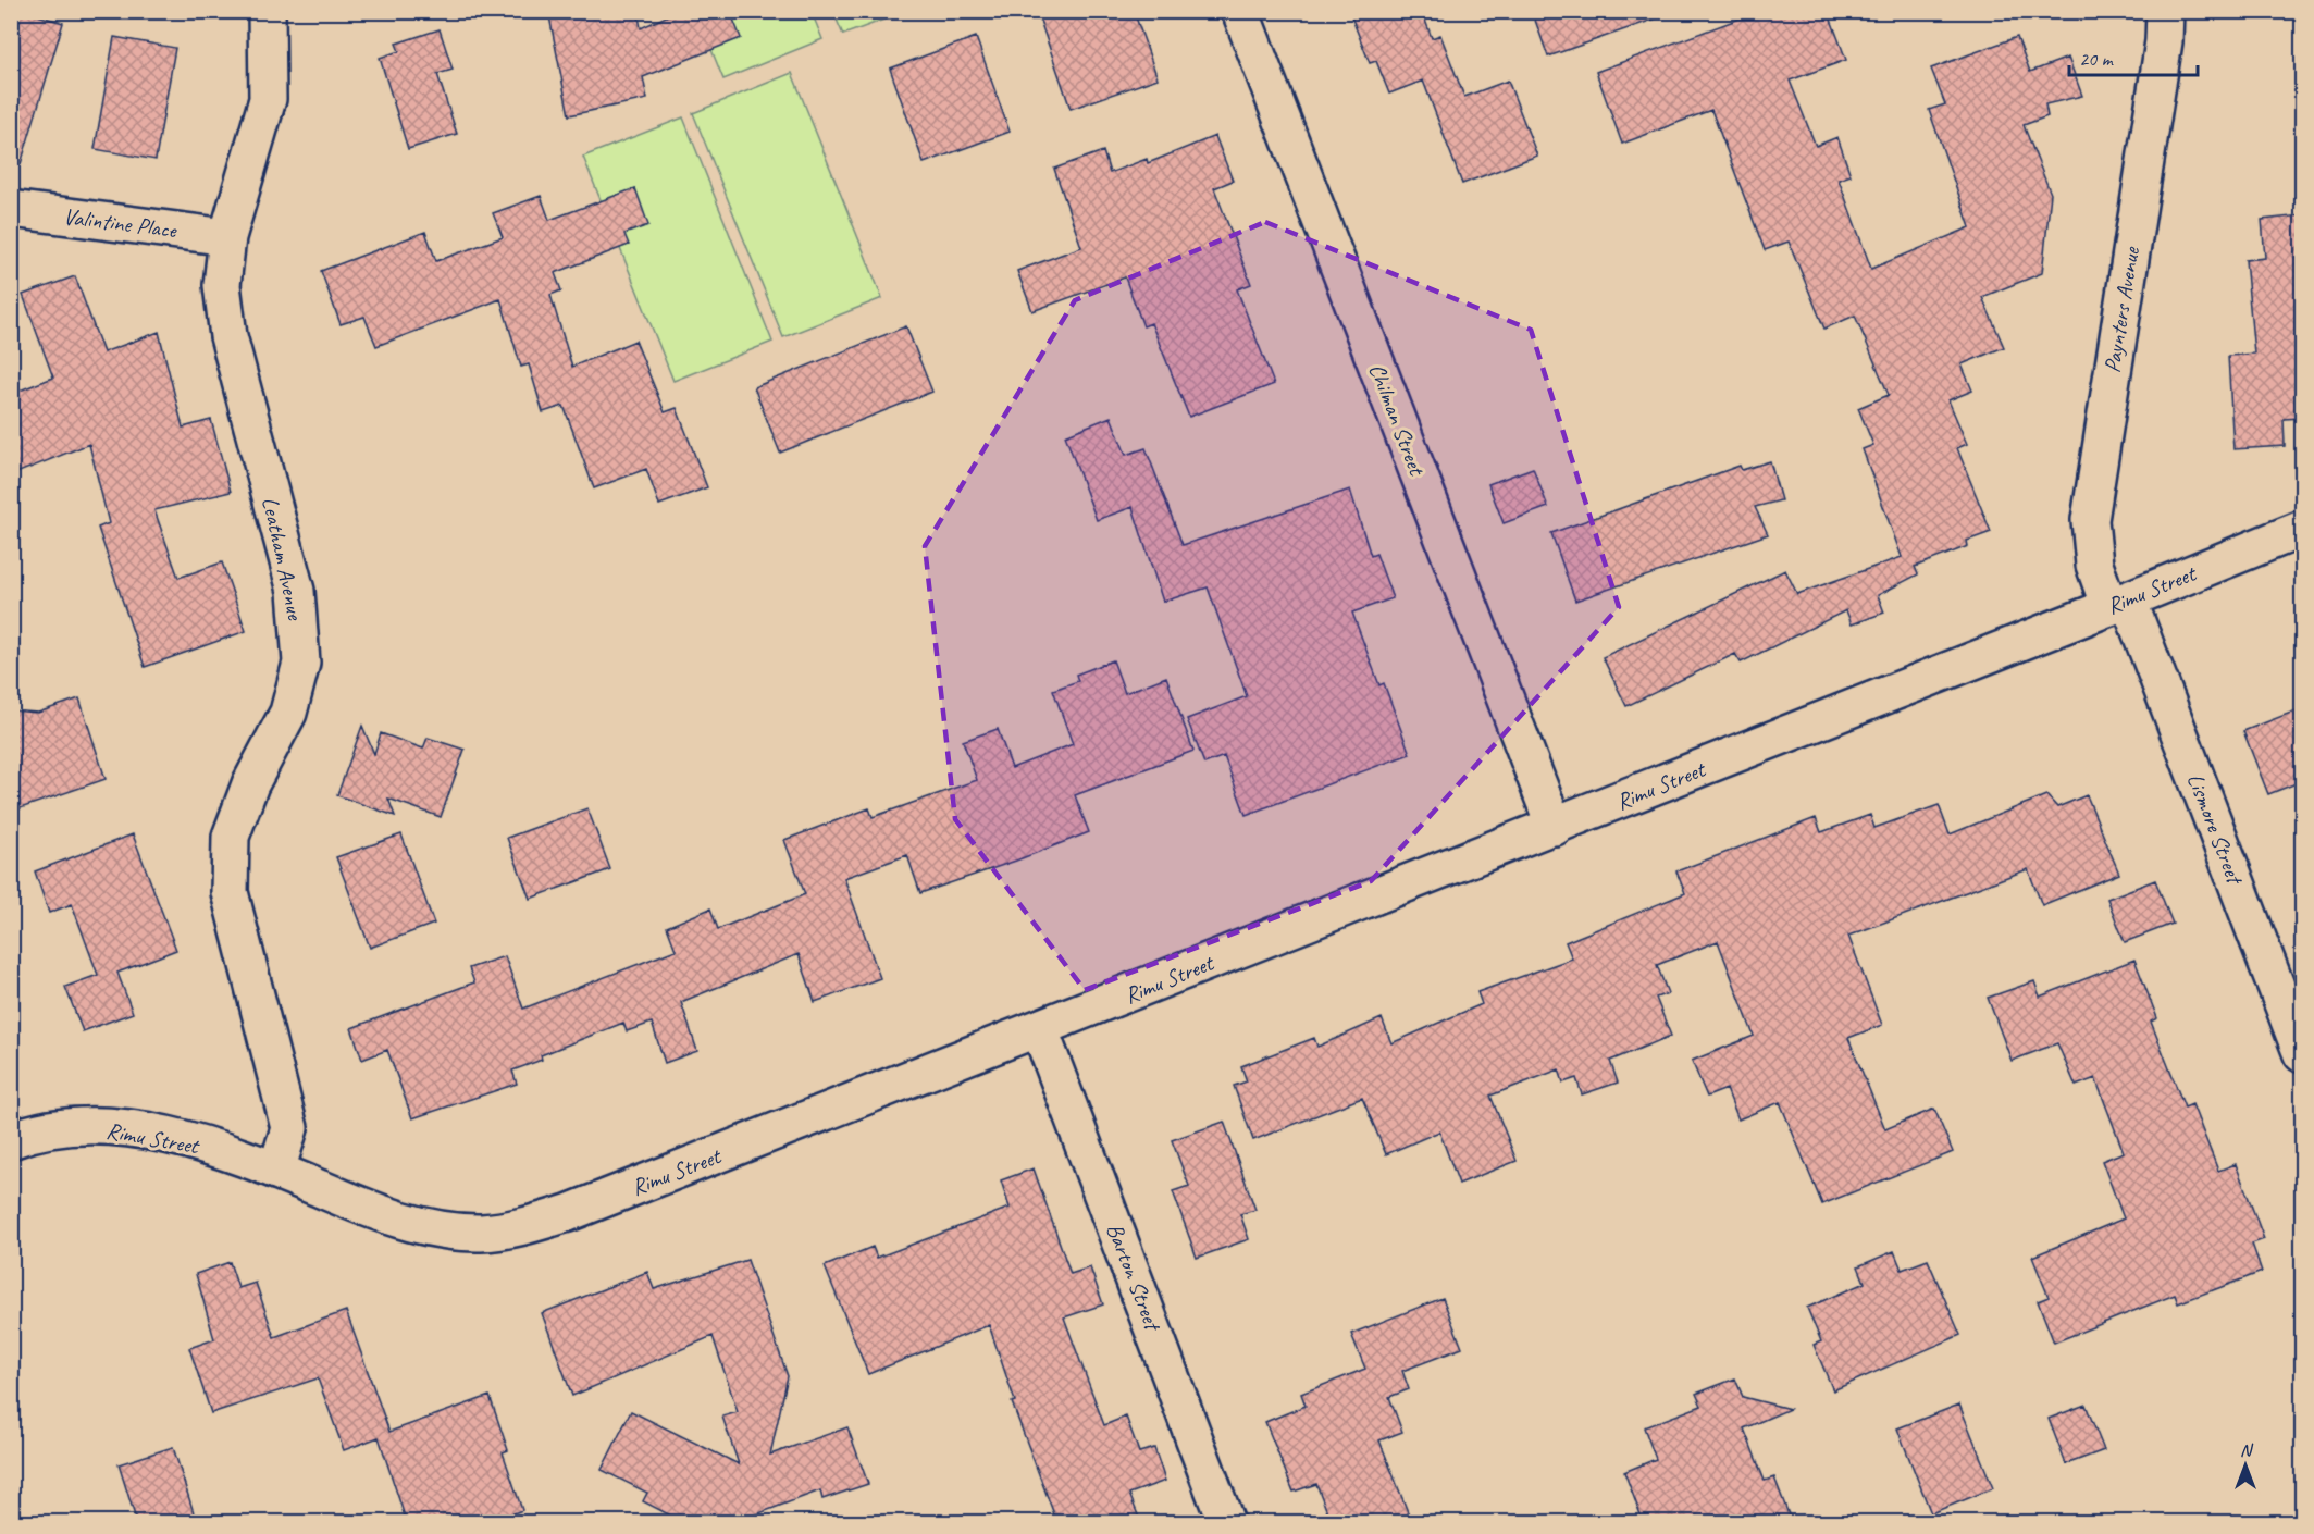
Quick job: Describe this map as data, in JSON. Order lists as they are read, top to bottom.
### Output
{
  "streets": {
    "street": [
      "Valintine Place",
      "Paynters Avenue",
      "Chilman Street",
      "Leatham Avenue",
      "Rimu Street",
      "Lismore Street",
      "Barton Street"
    ]
  },
  "crossings": [
    ["Valintine Place", "Leatham Avenue"],
    ["Paynters Avenue", "Rimu Street"],
    ["Paynters Avenue", "Lismore Street"],
    ["Chilman Street", "Rimu Street"],
    ["Leatham Avenue", "Rimu Street"],
    ["Rimu Street", "Lismore Street"],
    ["Rimu Street", "Barton Street"]
  ],
  "scale_bar": "20 m",
  "north": "top"
}
